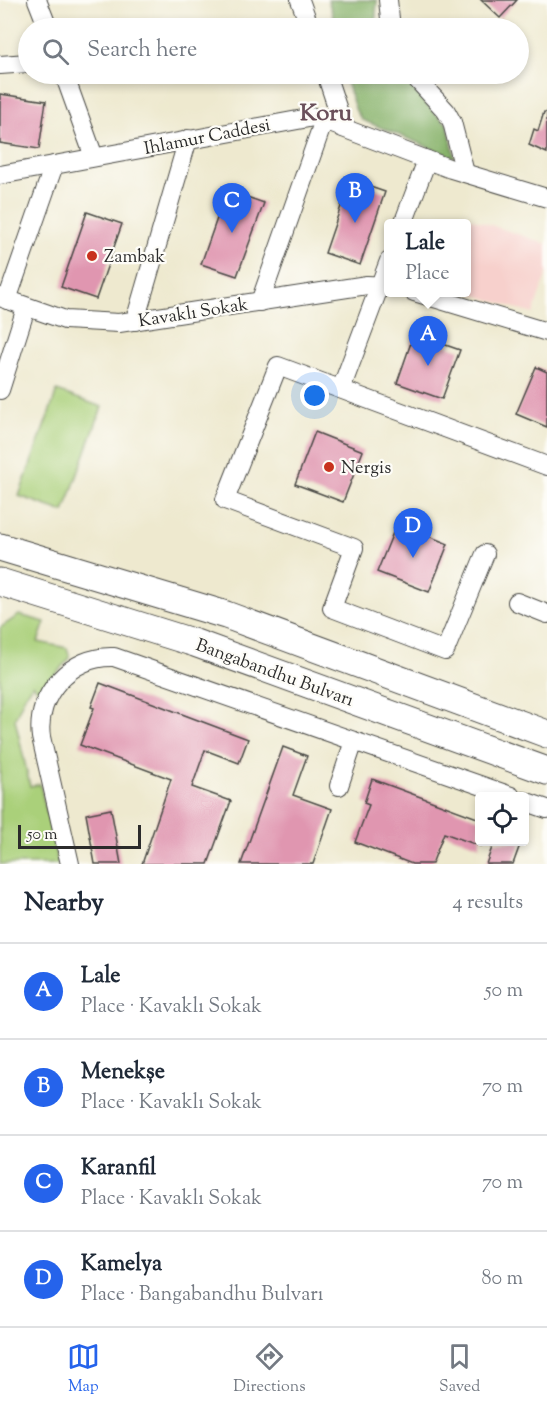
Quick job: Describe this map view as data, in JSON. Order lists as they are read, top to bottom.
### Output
{
  "streets": {
    "main road": ["Bangabandhu Bulvarı"],
    "street": ["Ihlamur Caddesi", "Kavaklı Sokak"]
  },
  "districts": ["Koru"],
  "places": ["Zambak", "Nergis"],
  "scale_bar": "50 m",
  "page": {
    "search": "Search here",
    "pins": [
      "B",
      "C",
      "A",
      "D"
    ],
    "popup": ["Lale", "Place"],
    "scale": "50 m",
    "heading": ["Nearby", "4 results"],
    "list": [
      {
        "mark": "A",
        "name": "Lale",
        "note": "Place · Kavaklı Sokak",
        "value": "50 m"
      },
      {
        "mark": "B",
        "name": "Menekşe",
        "note": "Place · Kavaklı Sokak",
        "value": "70 m"
      },
      {
        "mark": "C",
        "name": "Karanfil",
        "note": "Place · Kavaklı Sokak",
        "value": "70 m"
      },
      {
        "mark": "D",
        "name": "Kamelya",
        "note": "Place · Bangabandhu Bulvarı",
        "value": "80 m"
      }
    ],
    "nav": ["Map", "Directions", "Saved"]
  }
}
